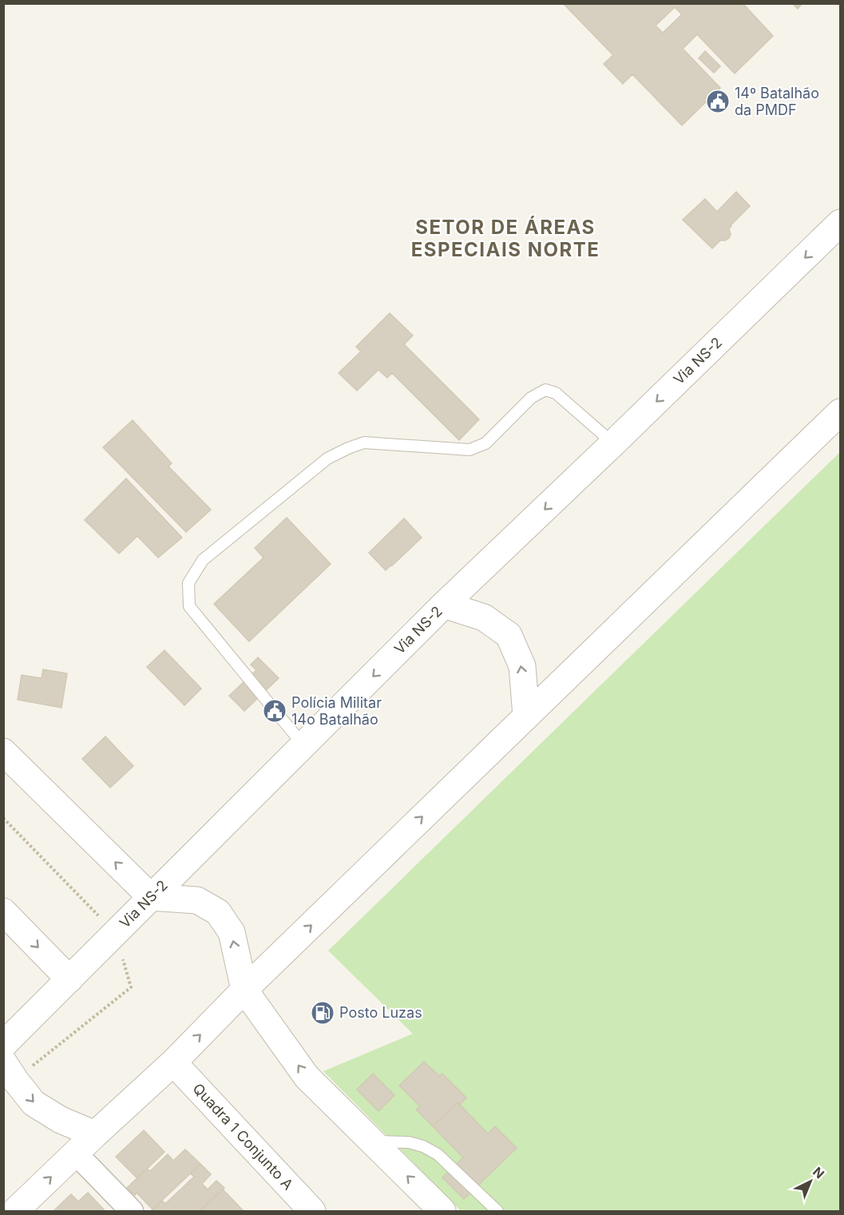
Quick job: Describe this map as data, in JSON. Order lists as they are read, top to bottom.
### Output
{
  "streets": {
    "street": ["Via NS-2", "Quadra 1 Conjunto A"]
  },
  "districts": ["SETOR DE ÁREAS ESPECIAIS NORTE"],
  "places": {
    "public building": ["14º Batalhão da PMDF", "Polícia Militar 14o Batalhão"],
    "fuel station": ["Posto Luzas"]
  },
  "north": "top right"
}
